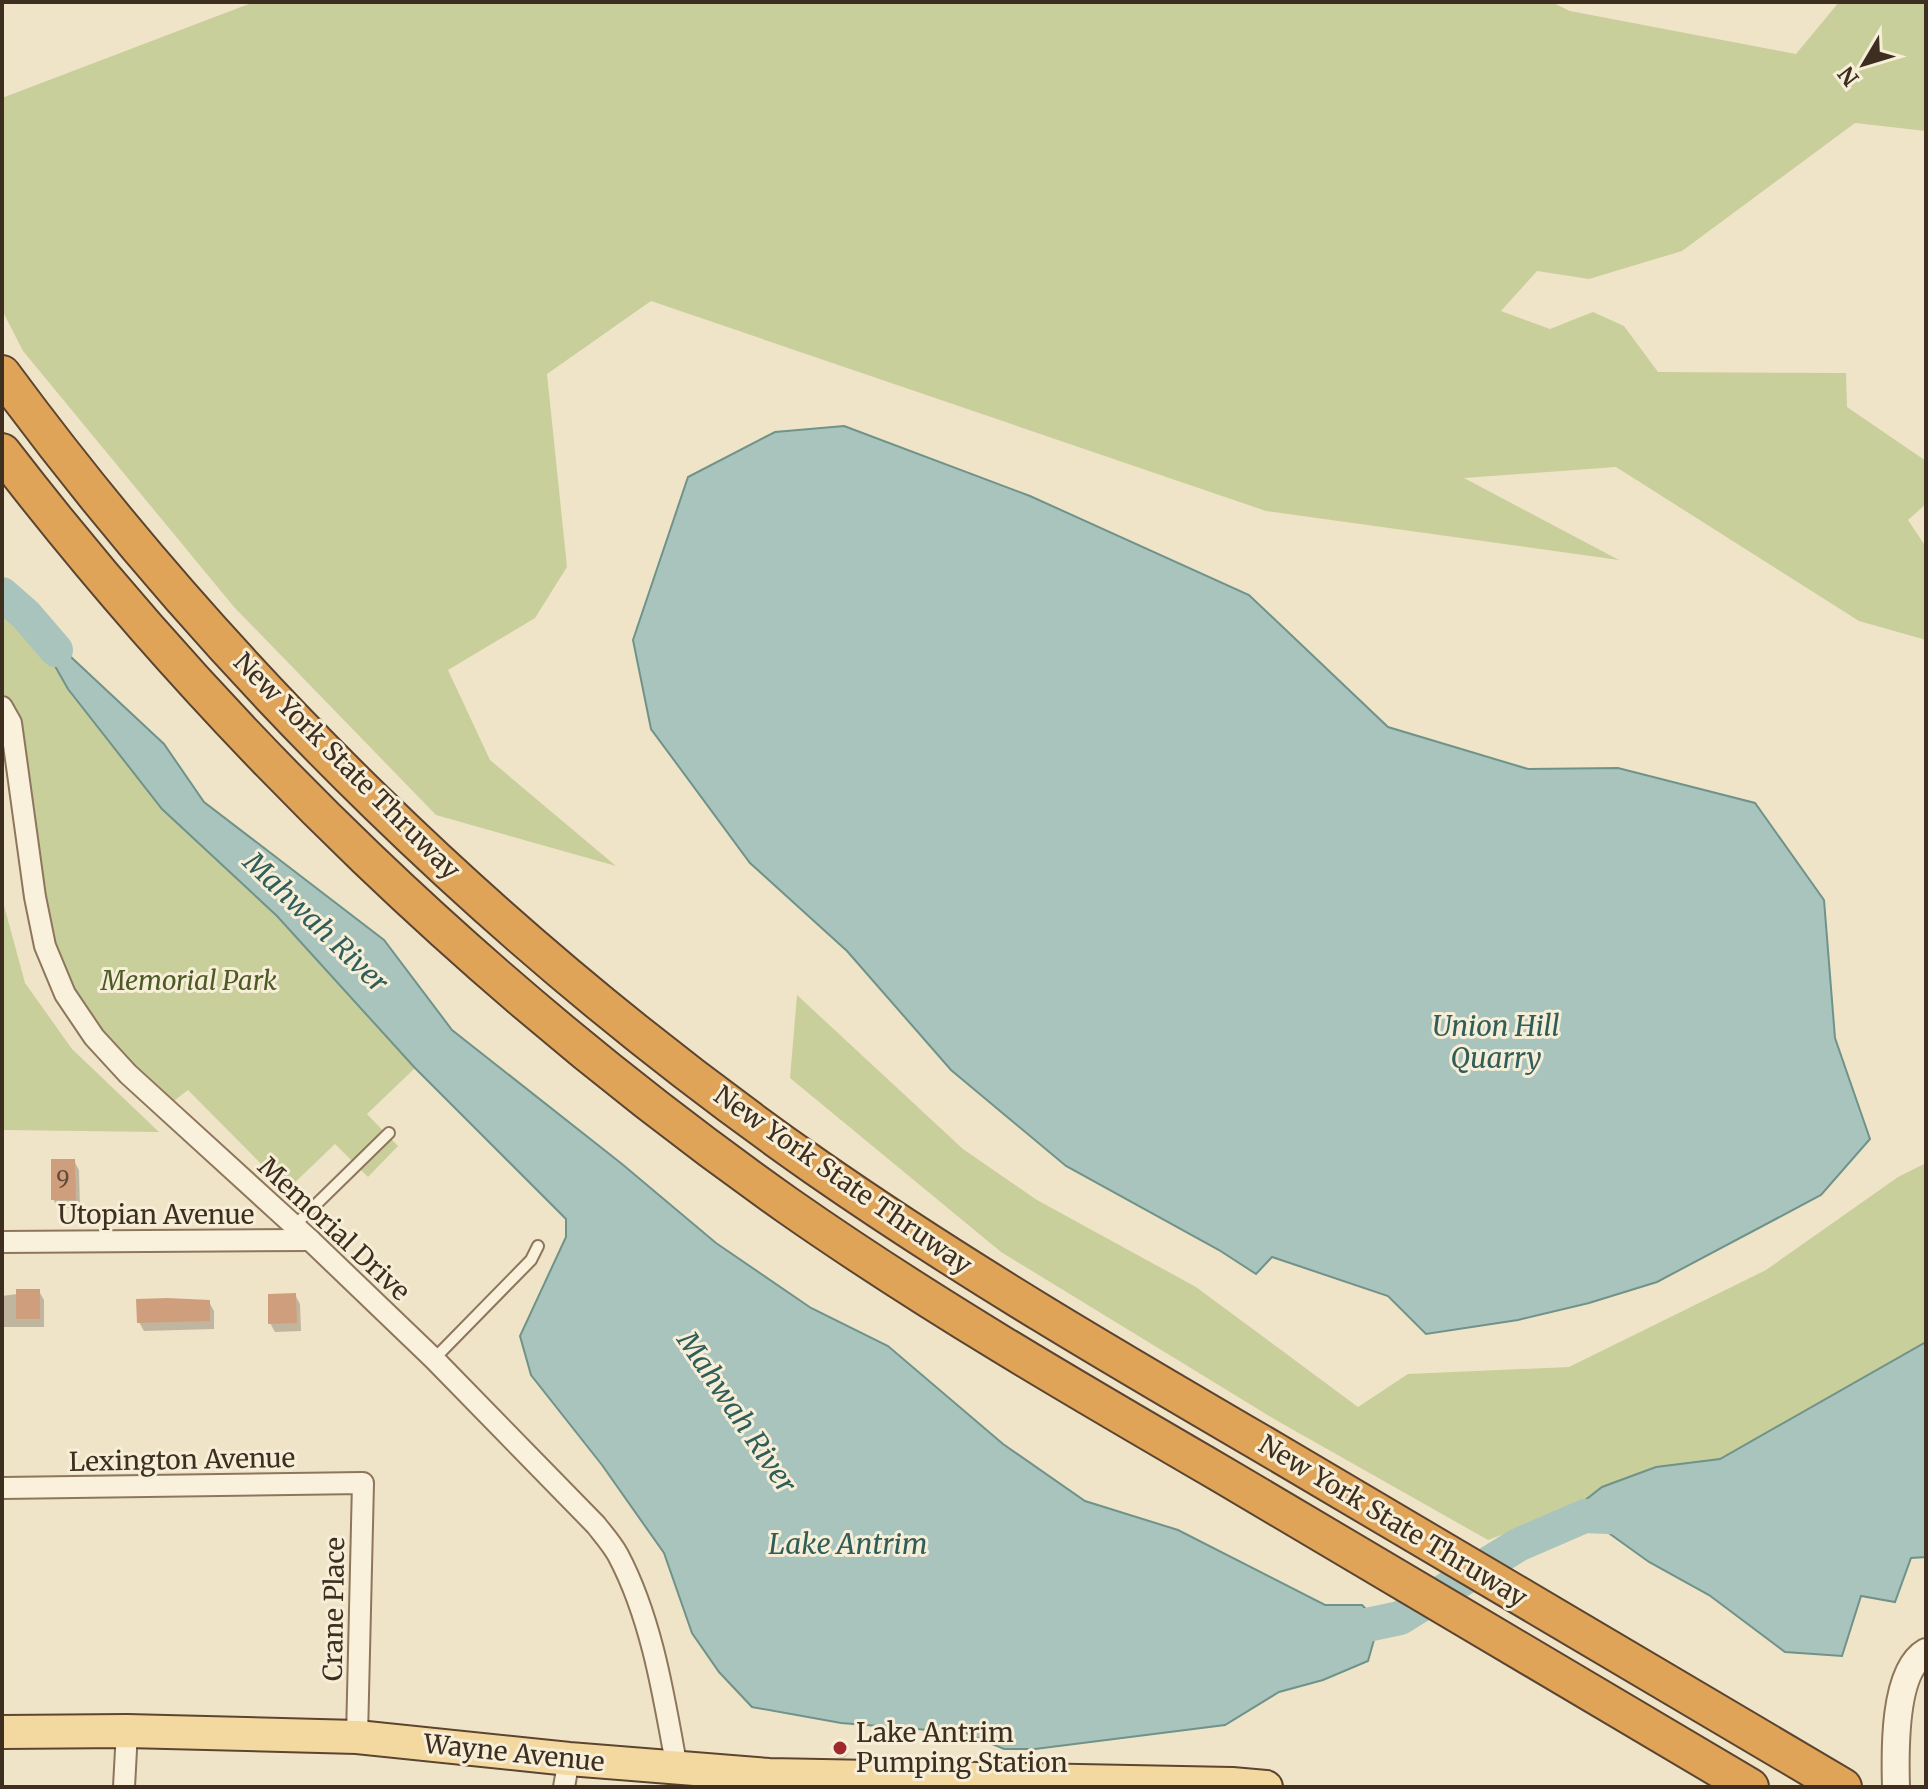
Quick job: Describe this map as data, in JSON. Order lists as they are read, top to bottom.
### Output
{
  "streets": {
    "highway": ["New York State Thruway"],
    "main road": ["Wayne Avenue"],
    "street": [
      "Utopian Avenue",
      "Memorial Drive",
      "Lexington Avenue",
      "Crane Place"
    ]
  },
  "crossings": [
    ["Utopian Avenue", "Memorial Drive"],
    ["Memorial Drive", "Wayne Avenue"],
    ["Lexington Avenue", "Crane Place"],
    ["Crane Place", "Wayne Avenue"]
  ],
  "water": ["Mahwah River", "Union Hill Quarry", "Lake Antrim"],
  "parks": ["Memorial Park"],
  "places": ["Lake Antrim Pumping Station"],
  "house_numbers": ["9"],
  "north": "bottom left"
}
